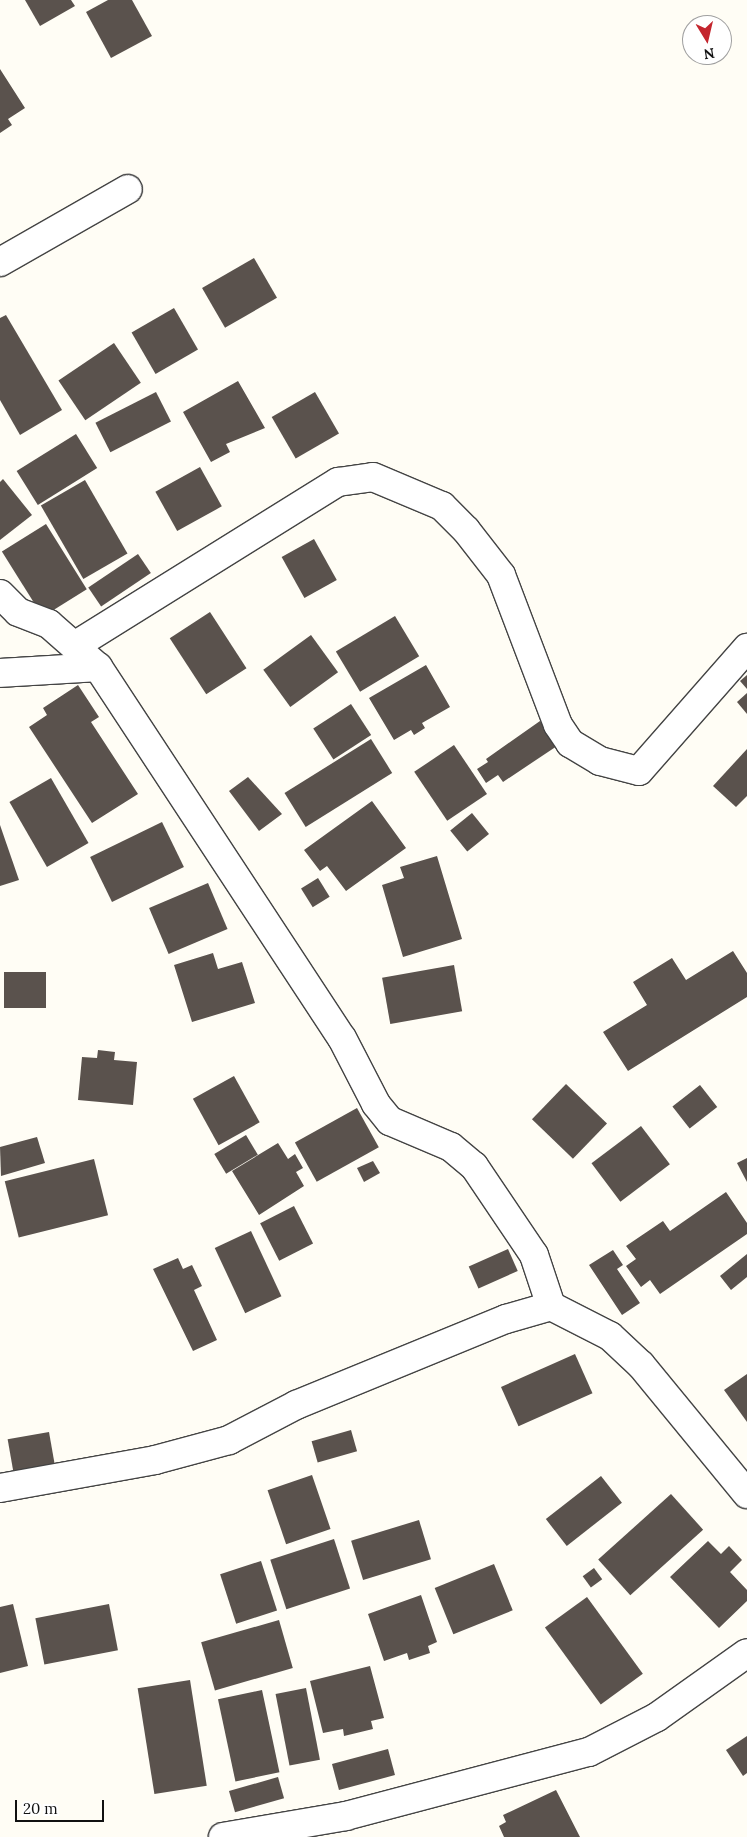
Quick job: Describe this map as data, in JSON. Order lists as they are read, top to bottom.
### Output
{
  "scale_bar": "20 m",
  "north": "bottom"
}
